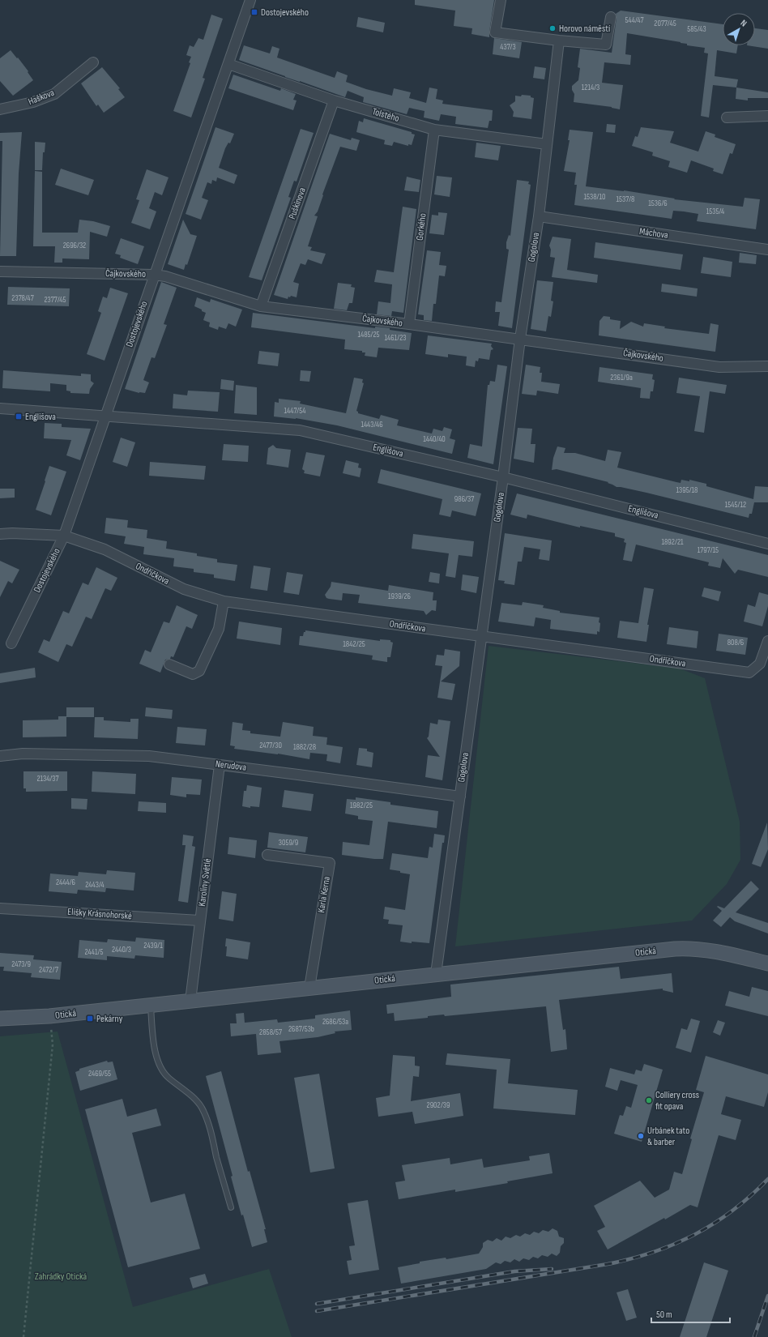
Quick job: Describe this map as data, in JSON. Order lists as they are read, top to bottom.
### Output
{
  "streets": {
    "street": [
      "Haškova",
      "Tolstého",
      "Puškinova",
      "Gorkého",
      "Máchova",
      "Gogolova",
      "Čajkovského",
      "Dostojevského",
      "Englišova",
      "Ondříčkova",
      "Nerudova",
      "Karolíny Světlé",
      "Karla Kerna",
      "Elišky Krásnohorské",
      "Otická"
    ]
  },
  "crossings": [
    ["Tolstého", "Puškinova"],
    ["Tolstého", "Gorkého"],
    ["Tolstého", "Gogolova"],
    ["Tolstého", "Dostojevského"],
    ["Puškinova", "Čajkovského"],
    ["Gorkého", "Čajkovského"],
    ["Máchova", "Gogolova"],
    ["Gogolova", "Čajkovského"],
    ["Gogolova", "Englišova"],
    ["Gogolova", "Ondříčkova"],
    ["Gogolova", "Nerudova"],
    ["Gogolova", "Otická"],
    ["Čajkovského", "Dostojevského"],
    ["Dostojevského", "Englišova"],
    ["Dostojevského", "Ondříčkova"],
    ["Nerudova", "Karolíny Světlé"],
    ["Karolíny Světlé", "Elišky Krásnohorské"],
    ["Karolíny Světlé", "Otická"],
    ["Karla Kerna", "Otická"]
  ],
  "parks": ["Zahrádky Otická"],
  "places": {
    "transit": ["Dostojevského", "Englišova", "Pekárny"],
    "other": ["Horovo náměstí", "Colliery cross fit opava", "Urbánek tato & barber"]
  },
  "house_numbers": [
    "544/47",
    "2077/45",
    "585/43",
    "437/3",
    "1214/3",
    "1538/10",
    "1537/8",
    "1536/6",
    "1535/4",
    "2696/32",
    "2378/47",
    "2377/45",
    "1485/25",
    "1461/23",
    "2361/9a",
    "1447/54",
    "1443/46",
    "1440/40",
    "1395/18",
    "986/37",
    "1545/12",
    "1892/21",
    "1797/15",
    "1939/26",
    "808/6",
    "1842/25",
    "2477/30",
    "1882/28",
    "2134/37",
    "1982/25",
    "3059/9",
    "2444/6",
    "2443/4",
    "2439/1",
    "2440/3",
    "2441/5",
    "2473/9",
    "2472/7",
    "2686/53a",
    "2687/53b",
    "2858/57",
    "2469/55",
    "2902/39"
  ],
  "scale_bar": "50 m",
  "north": "top right"
}
